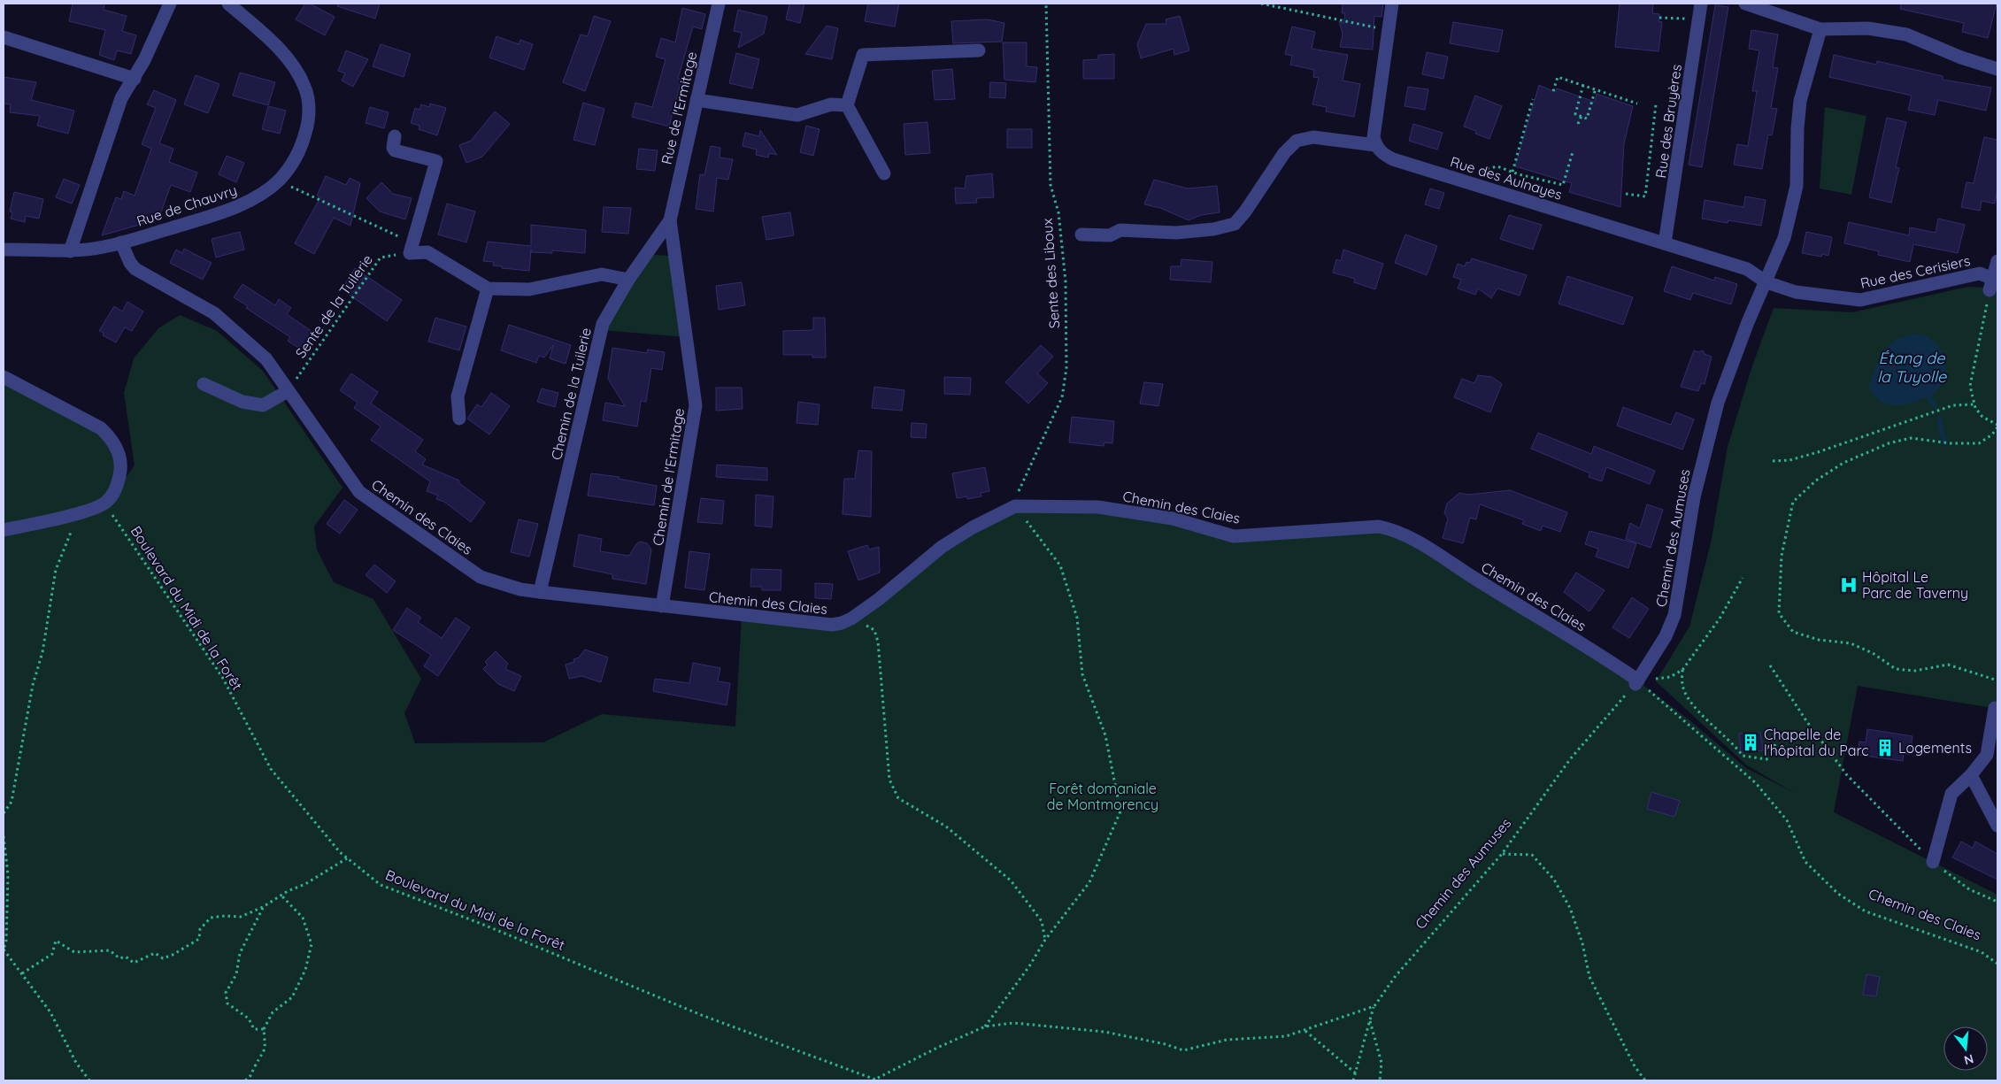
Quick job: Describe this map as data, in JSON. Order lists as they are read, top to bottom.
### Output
{
  "streets": {
    "street": [
      "Rue de l'Ermitage",
      "Rue des Bruyères",
      "Rue des Aulnayes",
      "Rue de Chauvry",
      "Rue des Cerisiers",
      "Chemin de la Tuilerie",
      "Chemin de l'Ermitage",
      "Chemin des Claies",
      "Chemin des Aumuses"
    ],
    "path": ["Sente des Liboux", "Sente de la Tuilerie", "Boulevard du Midi de la Forêt"]
  },
  "crossings": [
    ["Rue de l'Ermitage", "Chemin de la Tuilerie"],
    ["Rue de l'Ermitage", "Chemin de l'Ermitage"],
    ["Rue des Bruyères", "Rue des Aulnayes"],
    ["Rue des Aulnayes", "Rue des Cerisiers"],
    ["Rue des Aulnayes", "Chemin des Aumuses"],
    ["Rue de Chauvry", "Chemin des Claies"],
    ["Rue des Cerisiers", "Chemin des Aumuses"],
    ["Sente des Liboux", "Chemin des Claies"],
    ["Sente de la Tuilerie", "Chemin des Claies"],
    ["Chemin de la Tuilerie", "Chemin de l'Ermitage"],
    ["Chemin de la Tuilerie", "Chemin des Claies"],
    ["Chemin de l'Ermitage", "Chemin des Claies"],
    ["Chemin des Claies", "Chemin des Aumuses"]
  ],
  "water": ["Étang de la Tuyolle"],
  "parks": ["Forêt domaniale de Montmorency"],
  "places": {
    "hospital": ["Hôpital Le Parc de Taverny"],
    "building": ["Chapelle de l'hôpital du Parc", "Logements"]
  },
  "north": "bottom"
}
